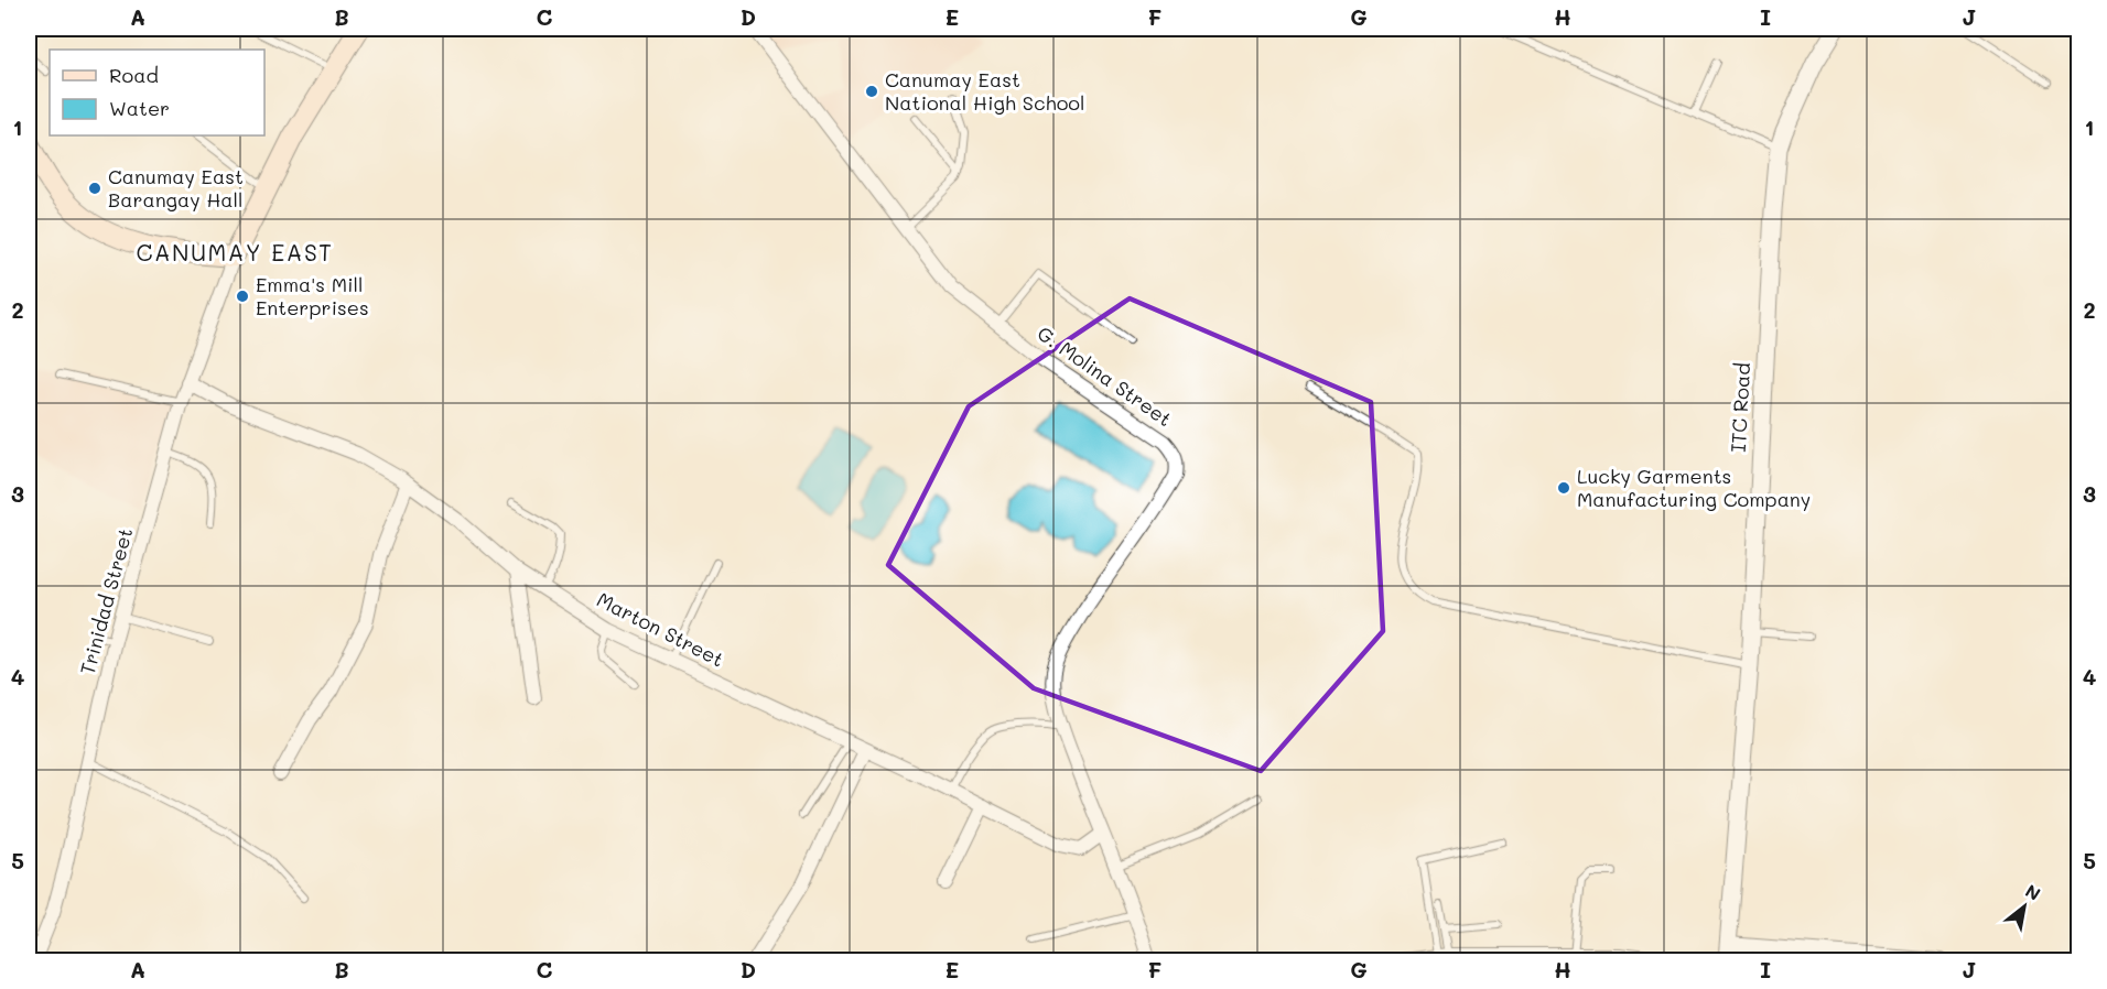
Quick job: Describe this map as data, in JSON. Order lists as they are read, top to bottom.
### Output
{
  "streets": {
    "street": [
      "G. Molina Street",
      "ITC Road",
      "Trinidad Street",
      "Marton Street"
    ]
  },
  "crossings": [
    ["G. Molina Street", "Marton Street"],
    ["Trinidad Street", "Marton Street"]
  ],
  "districts": ["CANUMAY EAST"],
  "places": [
    "Canumay East National High School",
    "Canumay East Barangay Hall",
    "Emma's Mill Enterprises",
    "Lucky Garments Manufacturing Company"
  ],
  "legend": ["Road", "Water"],
  "north": "top right",
  "grid": {
    "columns": [
      "A",
      "B",
      "C",
      "D",
      "E",
      "F",
      "G",
      "H",
      "I",
      "J"
    ],
    "rows": [
      "1",
      "2",
      "3",
      "4",
      "5"
    ]
  }
}
